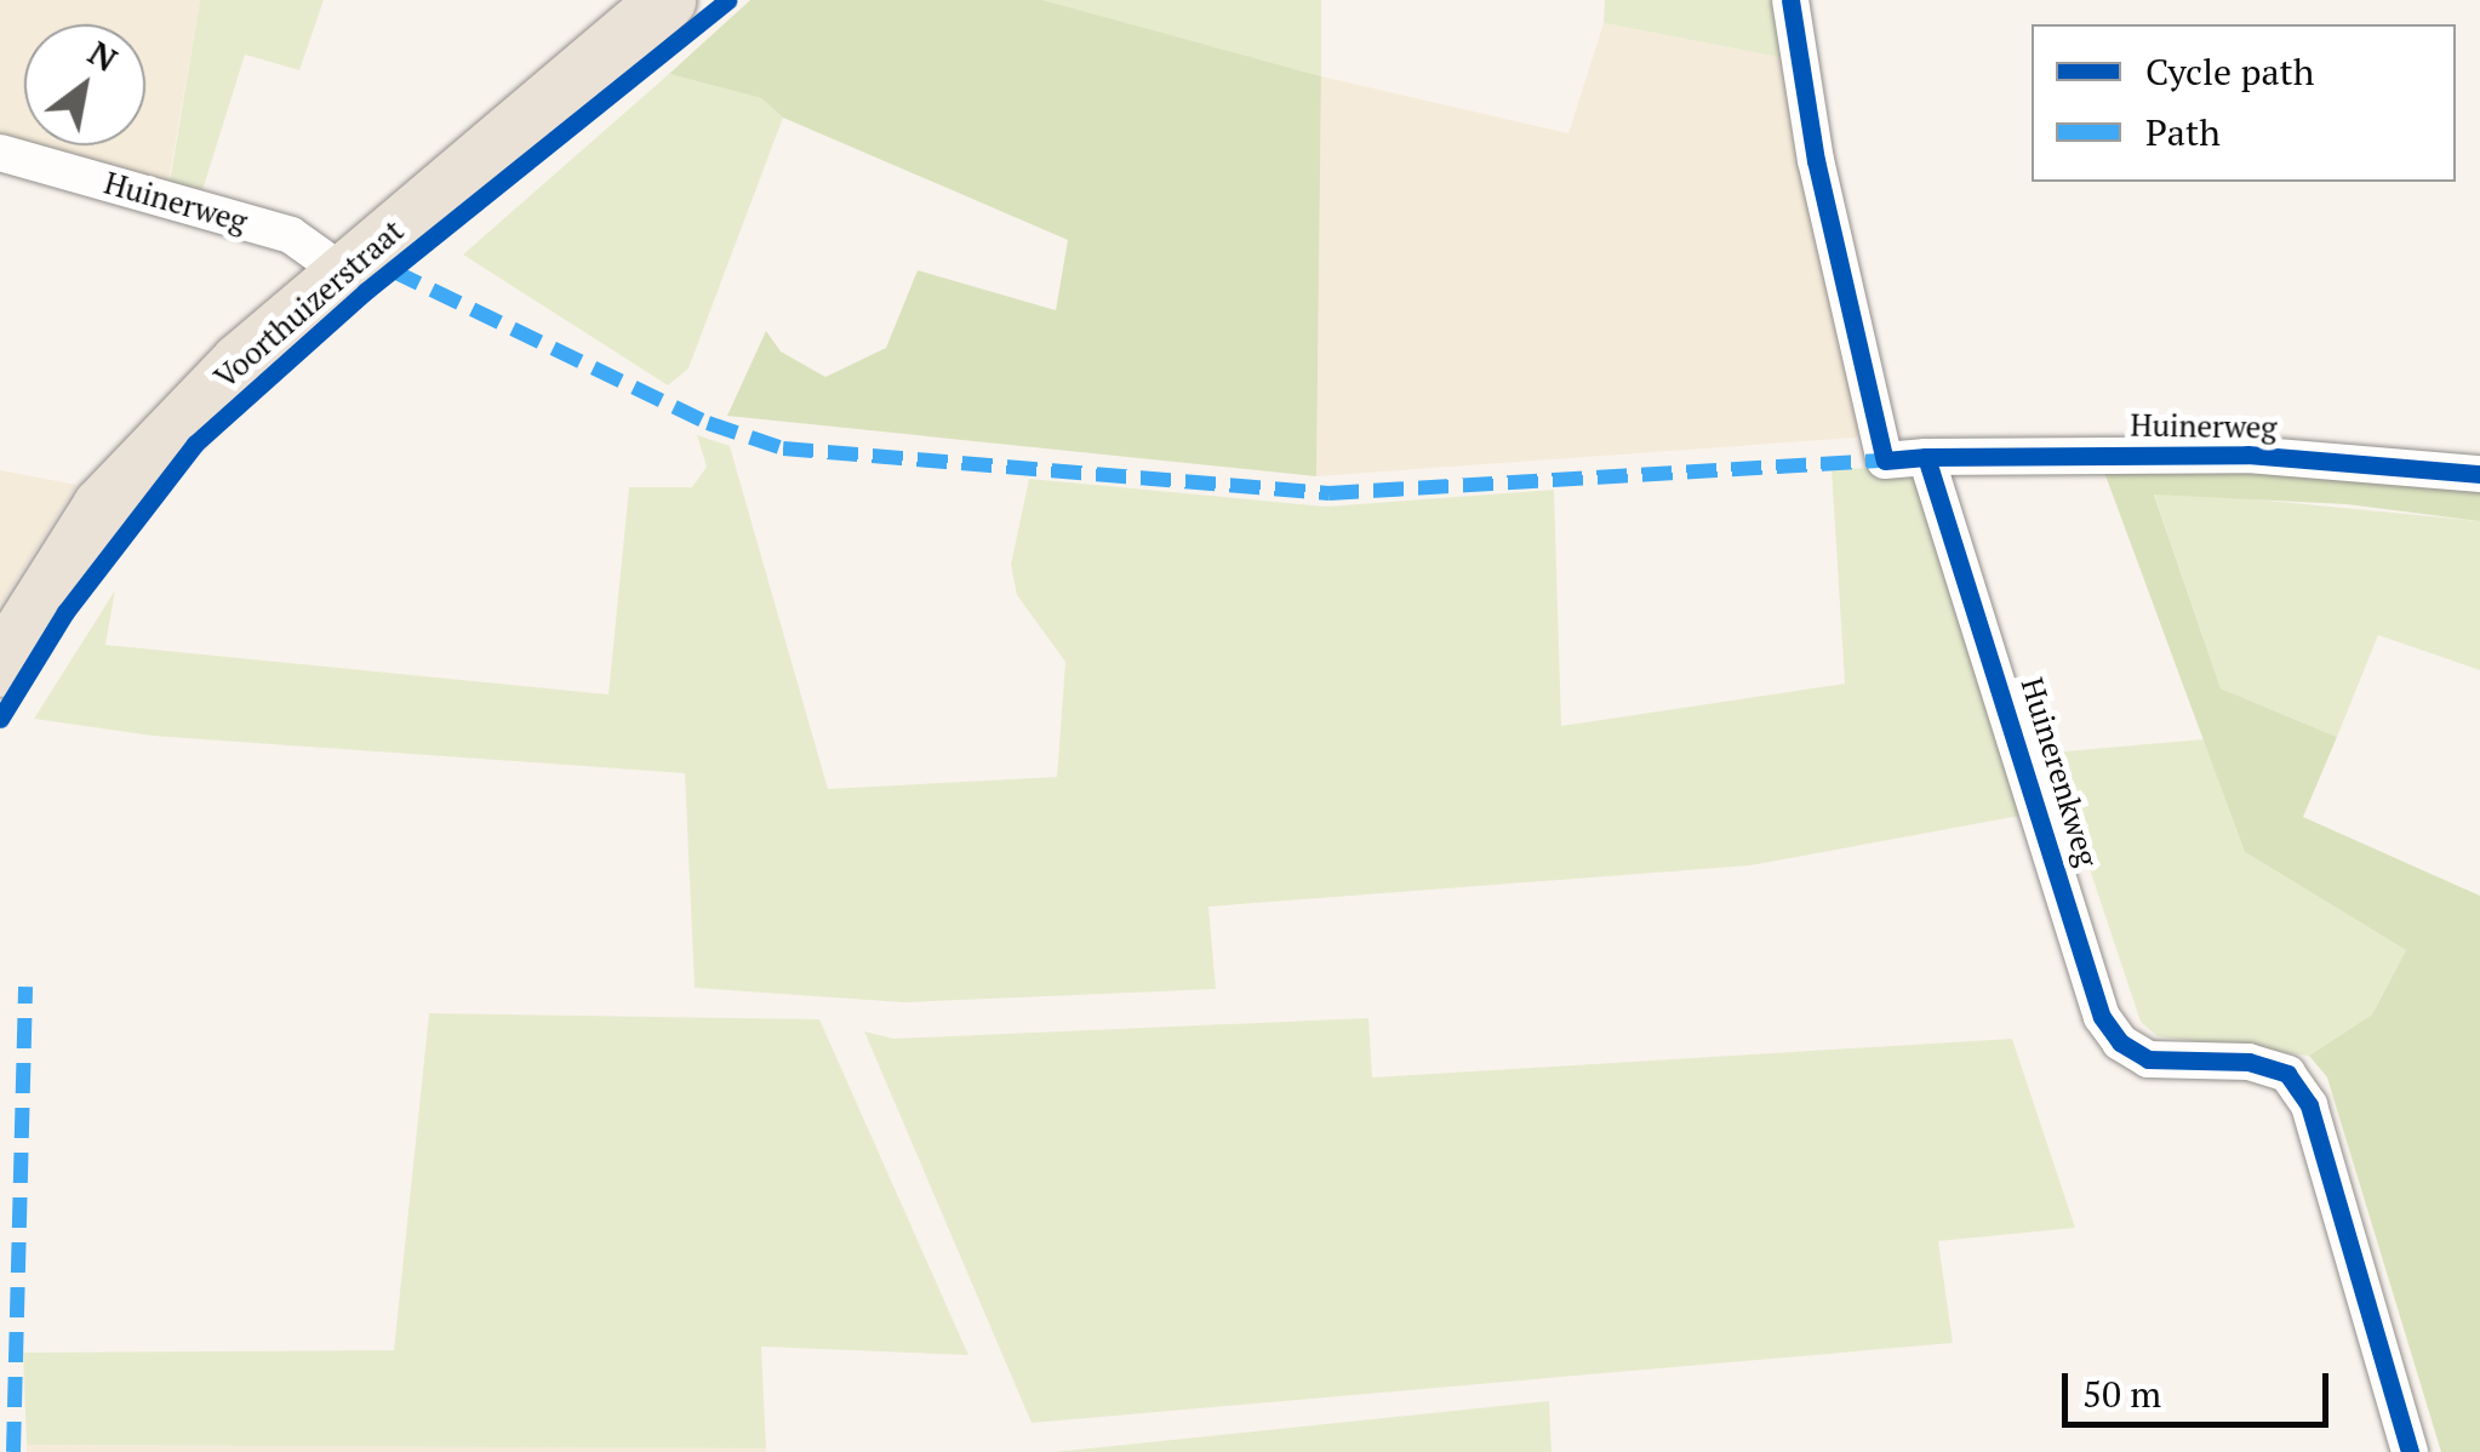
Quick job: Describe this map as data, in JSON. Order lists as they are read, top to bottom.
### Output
{
  "streets": {
    "main road": ["Voorthuizerstraat"],
    "street": ["Huinerweg", "Huinerenkweg"]
  },
  "crossings": [
    ["Huinerweg", "Voorthuizerstraat"],
    ["Huinerweg", "Huinerenkweg"]
  ],
  "legend": ["Cycle path", "Path"],
  "scale_bar": "50 m",
  "north": "top right"
}
